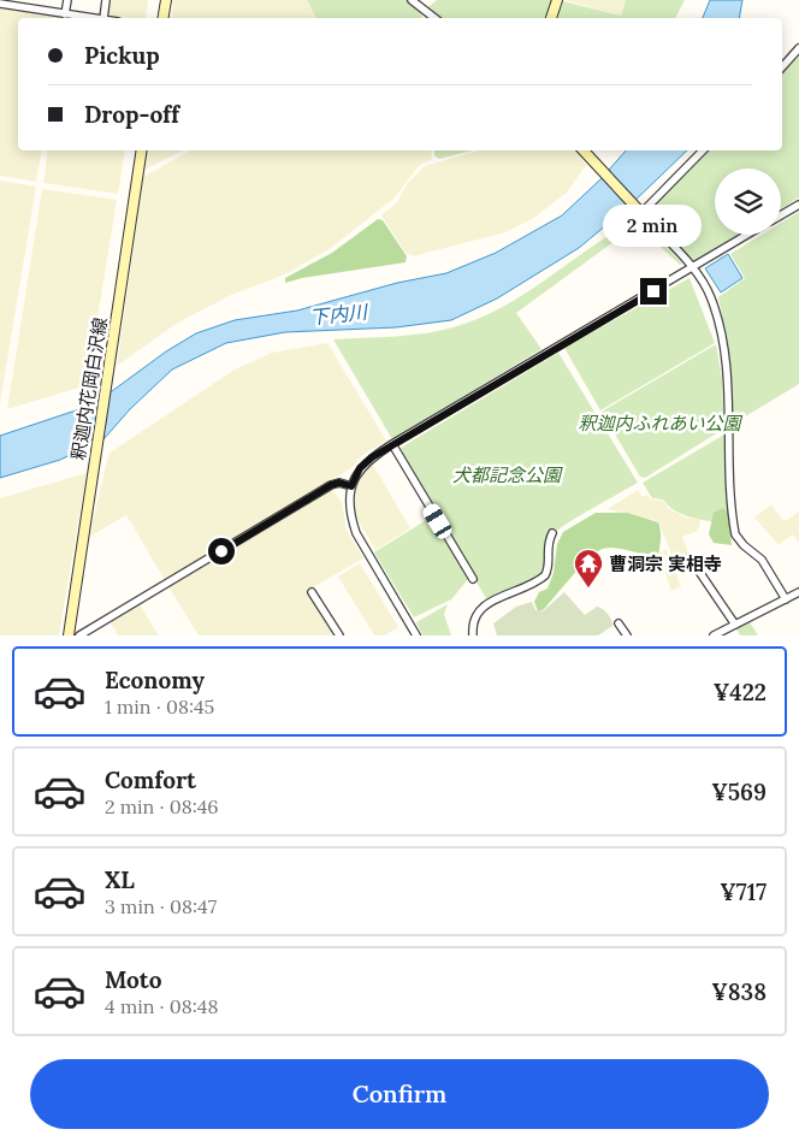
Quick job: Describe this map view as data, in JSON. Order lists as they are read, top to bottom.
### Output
{
  "streets": {
    "main road": ["釈迦内花岡白沢線"]
  },
  "water": ["下内川"],
  "parks": ["釈迦内ふれあい公園", "犬都記念公園"],
  "places": {
    "temple": ["曹洞宗 実相寺"]
  },
  "page": {
    "banner": ["Pickup", "Drop-off"],
    "bubble": "2 min",
    "list": [
      {
        "name": "Economy",
        "note": "1 min · 08:45",
        "value": "¥422"
      },
      {
        "name": "Comfort",
        "note": "2 min · 08:46",
        "value": "¥569"
      },
      {
        "name": "XL",
        "note": "3 min · 08:47",
        "value": "¥717"
      },
      {
        "name": "Moto",
        "note": "4 min · 08:48",
        "value": "¥838"
      }
    ],
    "buttons": "Confirm"
  }
}
